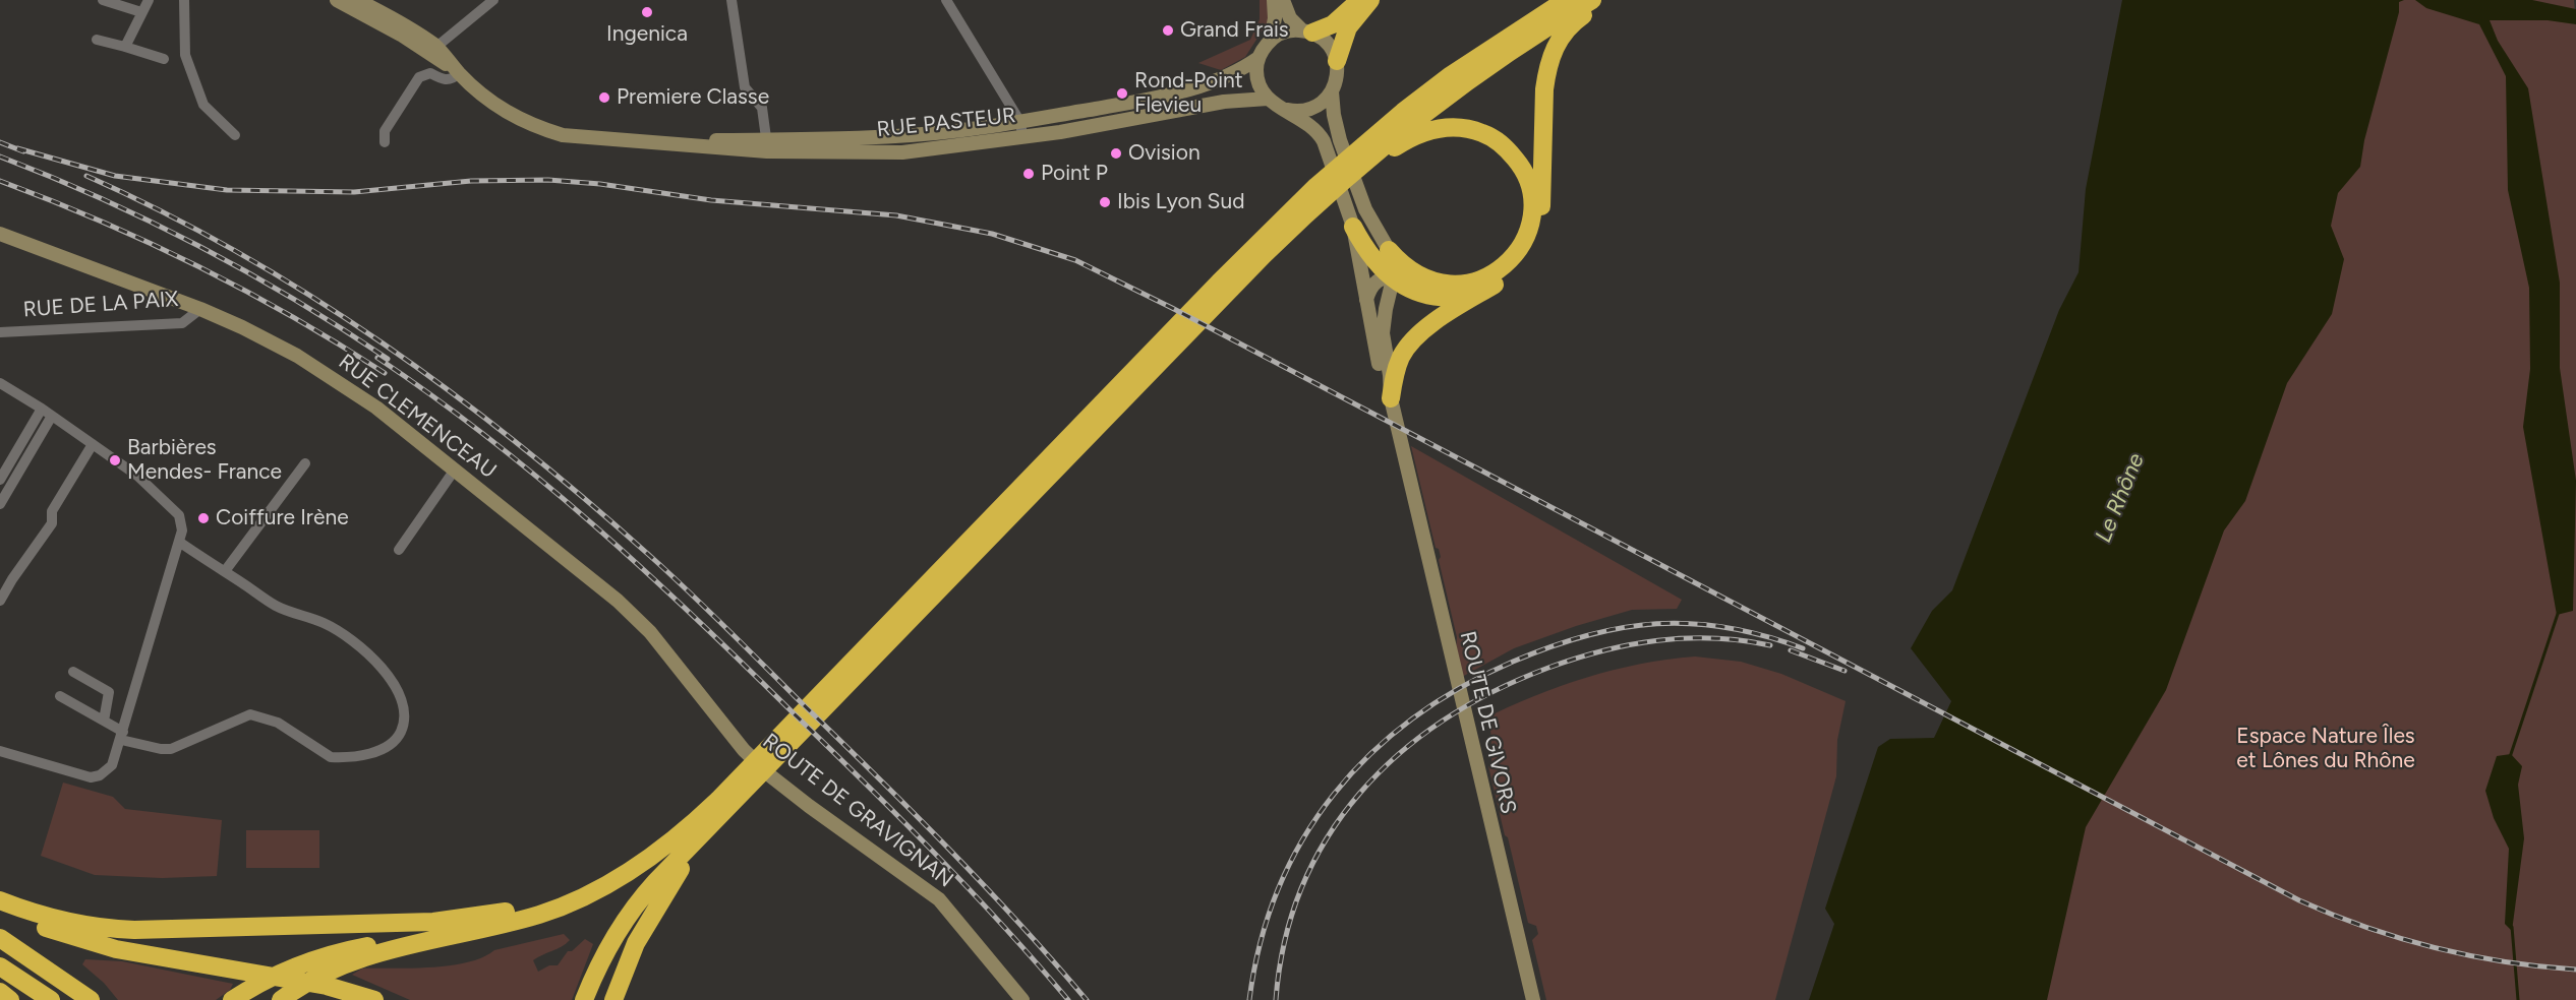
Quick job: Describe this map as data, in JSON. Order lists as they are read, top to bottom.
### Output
{
  "streets": {
    "main road": [
      "RUE PASTEUR",
      "RUE CLEMENCEAU",
      "ROUTE DE GIVORS",
      "ROUTE DE GRAVIGNAN"
    ],
    "street": ["RUE DE LA PAIX"]
  },
  "crossings": [
    ["RUE DE LA PAIX", "RUE CLEMENCEAU"],
    ["RUE CLEMENCEAU", "ROUTE DE GRAVIGNAN"]
  ],
  "water": ["Le Rhône"],
  "parks": ["Espace Nature Îles et Lônes du Rhône"],
  "places": [
    "Ingenica",
    "Grand Frais",
    "Rond-Point Flevieu",
    "Premiere Classe",
    "Ovision",
    "Point P",
    "Ibis Lyon Sud",
    "Barbières Mendes- France",
    "Coiffure Irène"
  ]
}
